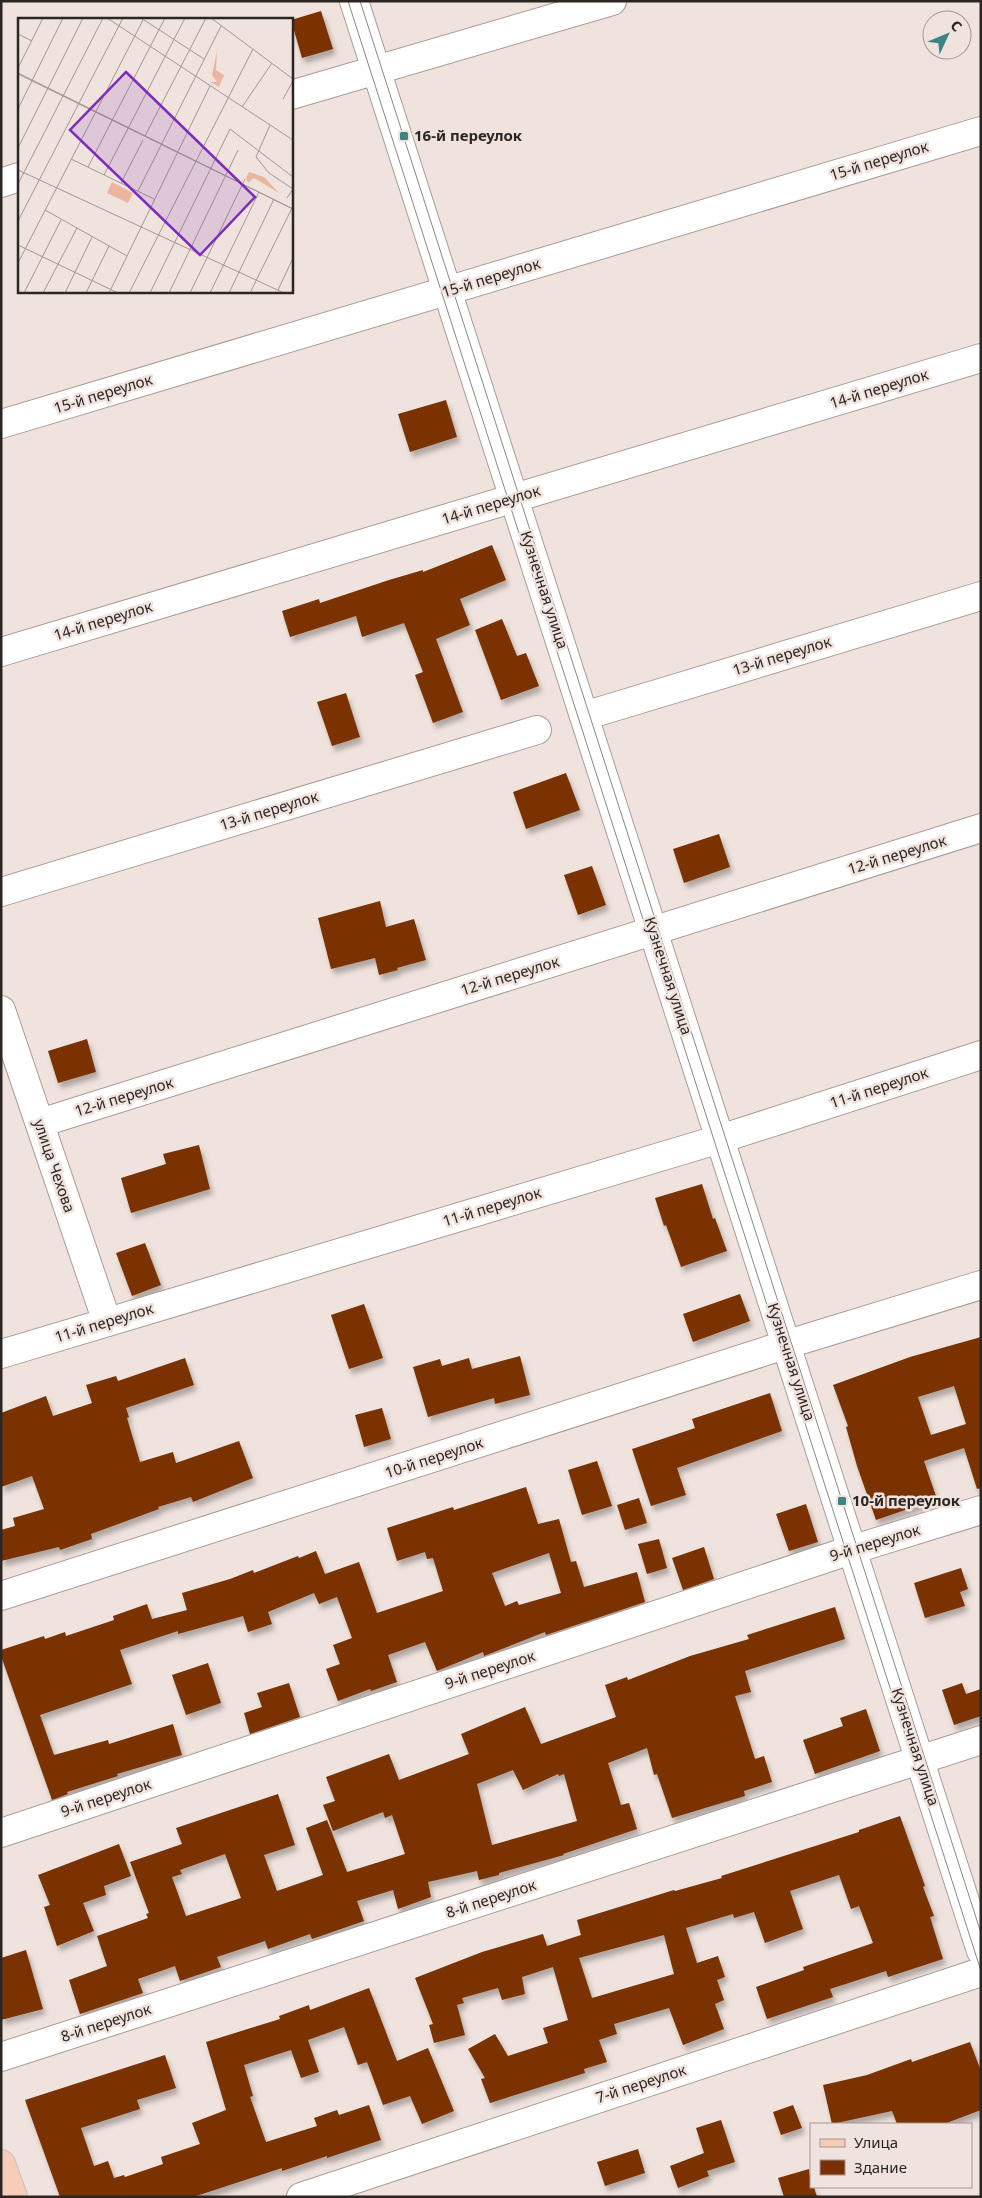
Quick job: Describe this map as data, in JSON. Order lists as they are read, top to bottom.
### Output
{
  "streets": {
    "street": [
      "15-й переулок",
      "14-й переулок",
      "Кузнечная улица",
      "13-й переулок",
      "12-й переулок",
      "11-й переулок",
      "улица Чехова",
      "10-й переулок",
      "9-й переулок",
      "8-й переулок",
      "7-й переулок"
    ]
  },
  "crossings": [
    ["15-й переулок", "Кузнечная улица"],
    ["14-й переулок", "Кузнечная улица"],
    ["Кузнечная улица", "13-й переулок"],
    ["Кузнечная улица", "12-й переулок"],
    ["Кузнечная улица", "11-й переулок"],
    ["Кузнечная улица", "10-й переулок"],
    ["Кузнечная улица", "9-й переулок"],
    ["Кузнечная улица", "8-й переулок"],
    ["12-й переулок", "улица Чехова"],
    ["11-й переулок", "улица Чехова"]
  ],
  "places": {
    "transit": ["16-й переулок", "10-й переулок"]
  },
  "legend": ["Улица", "Здание"],
  "north": "top right"
}
